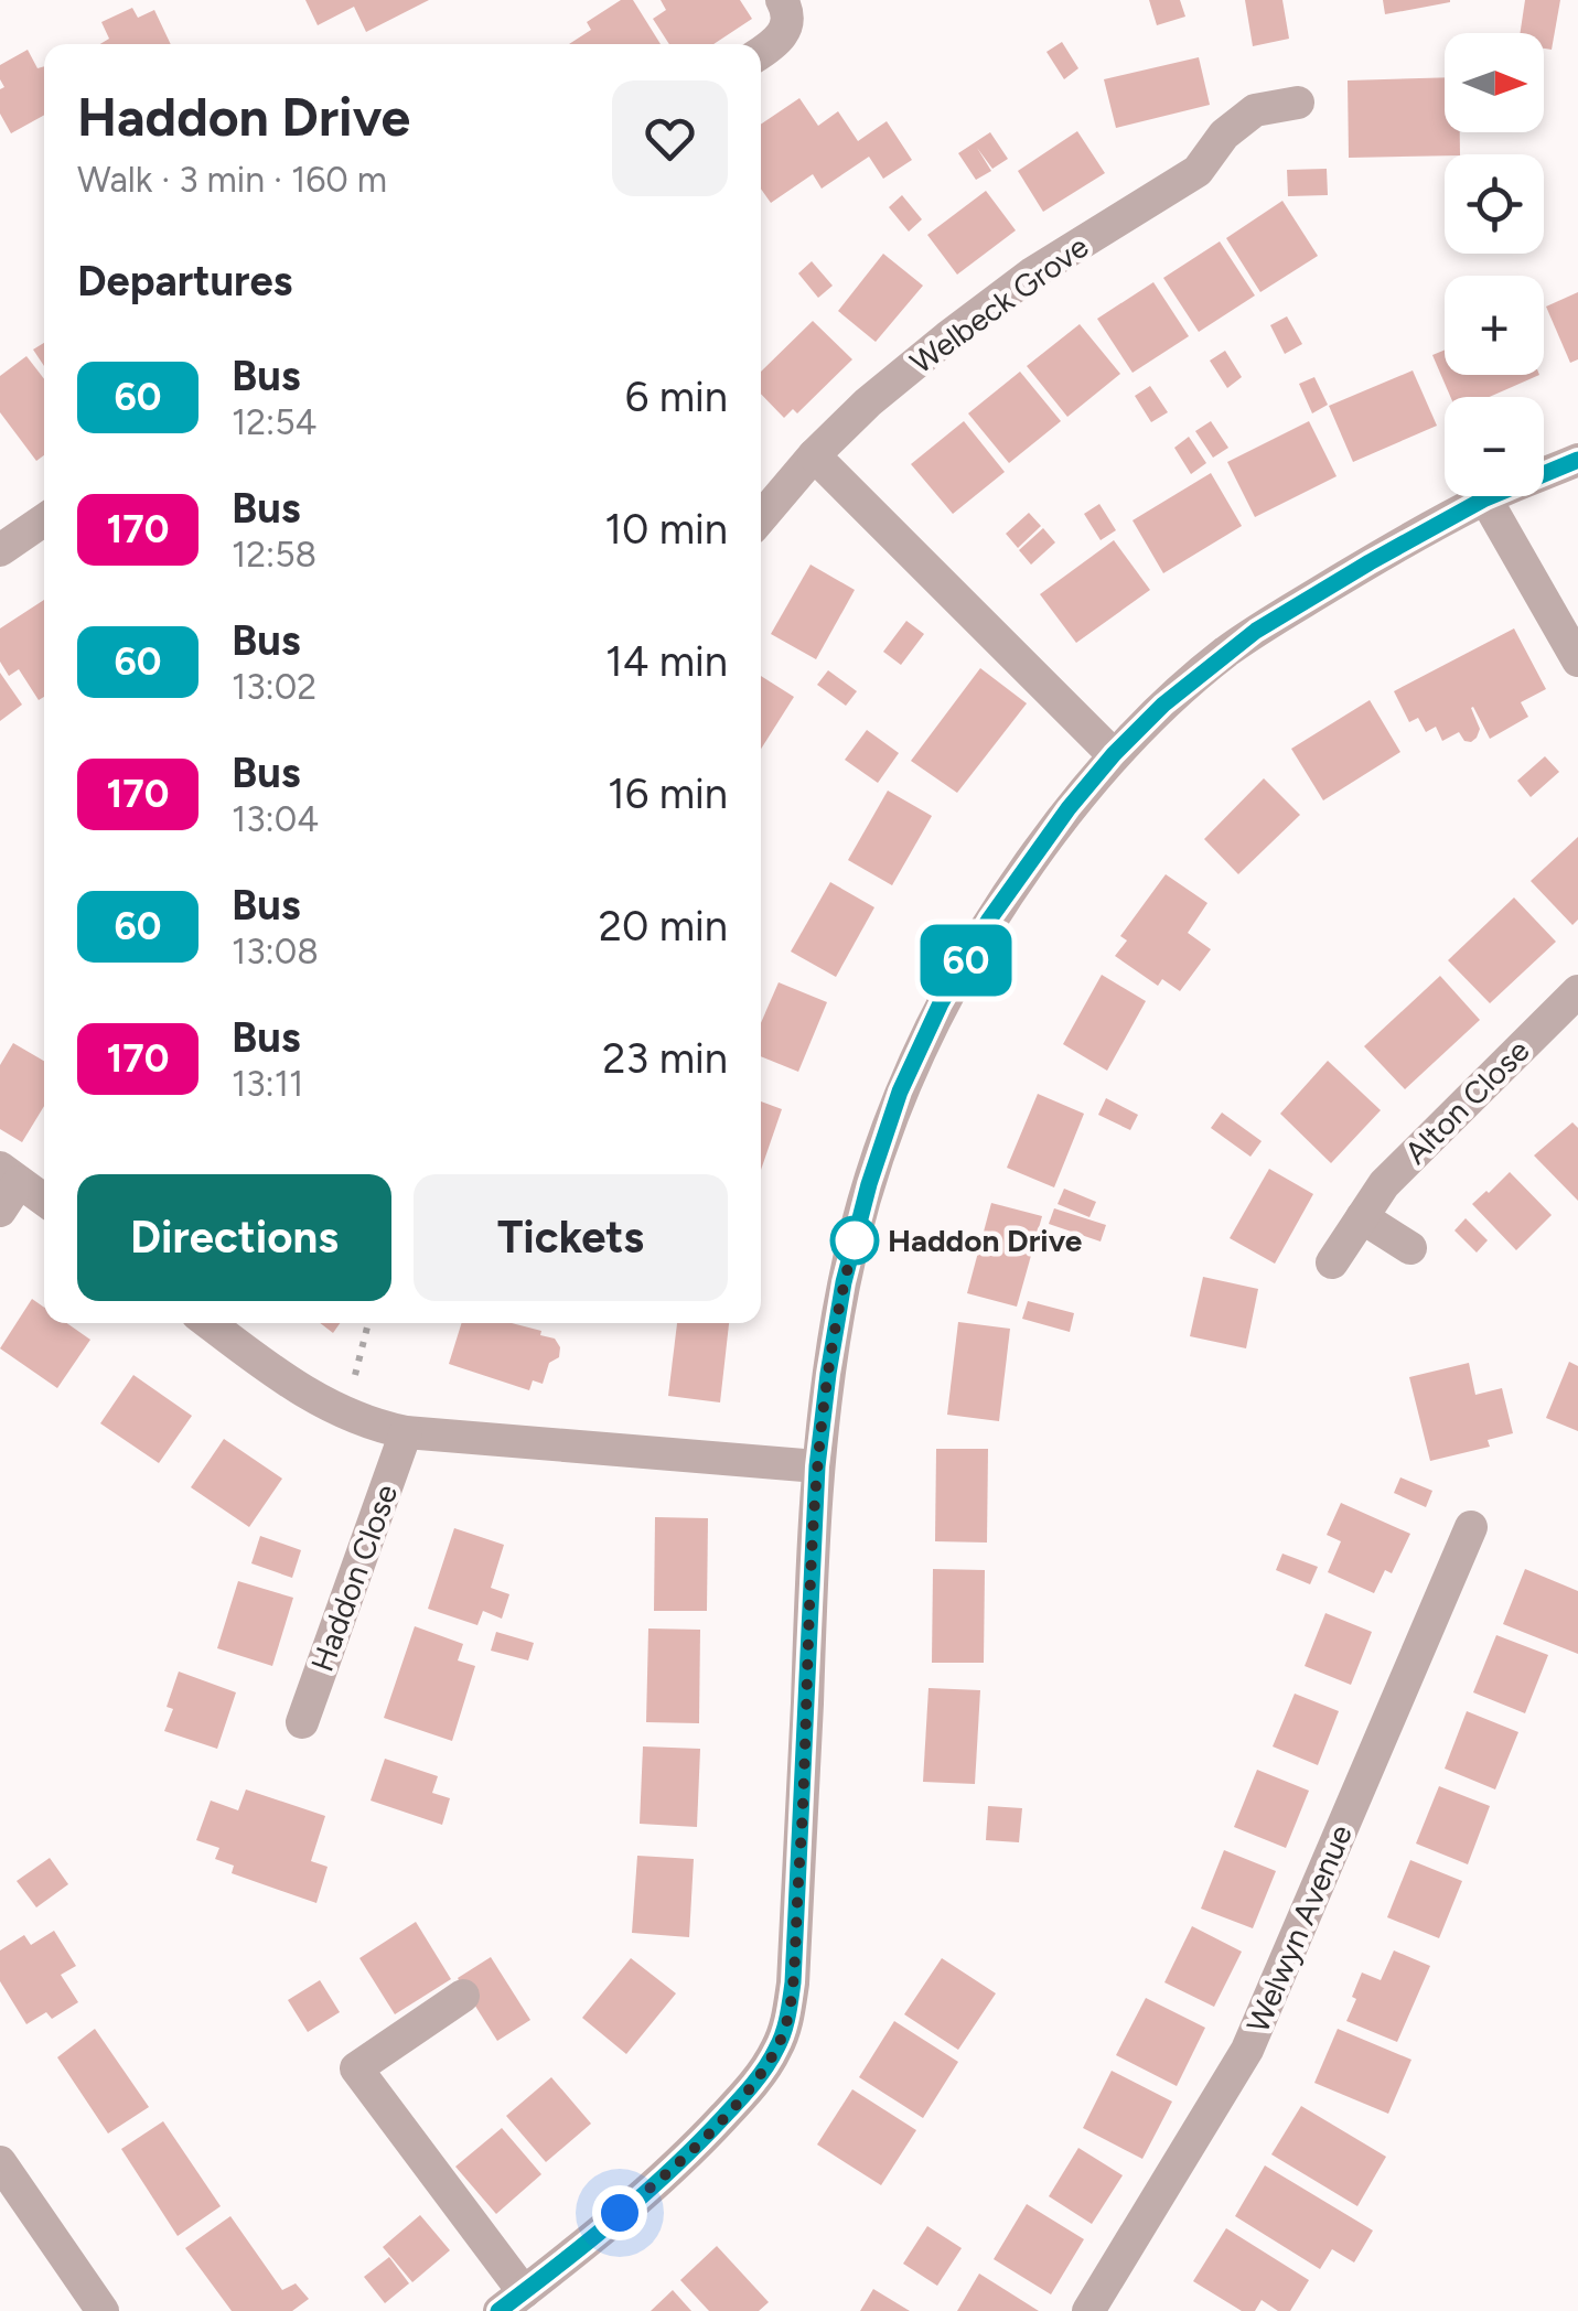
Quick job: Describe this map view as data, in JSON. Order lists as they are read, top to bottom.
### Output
{
  "streets": {
    "street": [
      "Welbeck Grove",
      "Alton Close",
      "Haddon Close",
      "Welwyn Avenue"
    ]
  },
  "places": ["Haddon Drive"],
  "lines": ["bus line 60"],
  "north": "right",
  "page": {
    "on_map": "60",
    "map_buttons": ["+", "−"],
    "heading": [
      ["Haddon Drive", "Walk · 3 min · 160 m"],
      "Departures"
    ],
    "list": [
      {
        "mark": "60",
        "name": "Bus",
        "note": "12:54",
        "value": "6 min"
      },
      {
        "mark": "170",
        "name": "Bus",
        "note": "12:58",
        "value": "10 min"
      },
      {
        "mark": "60",
        "name": "Bus",
        "note": "13:02",
        "value": "14 min"
      },
      {
        "mark": "170",
        "name": "Bus",
        "note": "13:04",
        "value": "16 min"
      },
      {
        "mark": "60",
        "name": "Bus",
        "note": "13:08",
        "value": "20 min"
      },
      {
        "mark": "170",
        "name": "Bus",
        "note": "13:11",
        "value": "23 min"
      }
    ],
    "buttons": ["Directions", "Tickets"]
  }
}
